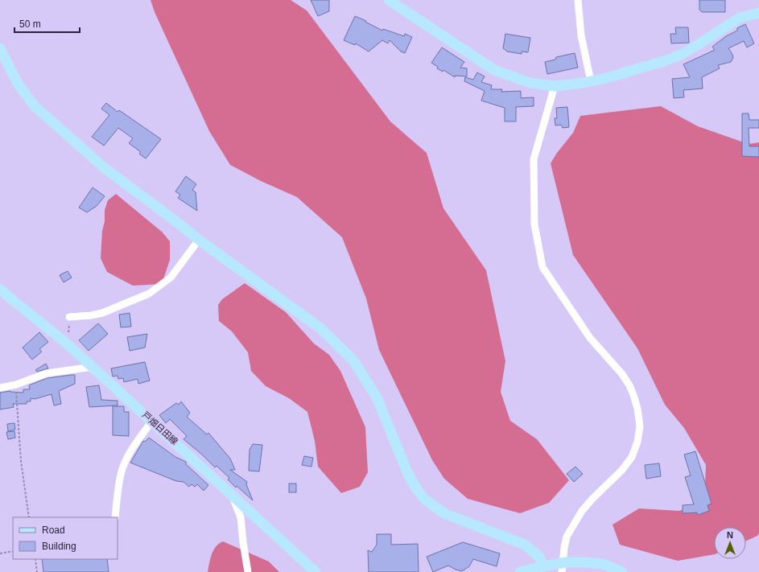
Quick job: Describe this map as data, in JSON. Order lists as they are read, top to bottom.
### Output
{
  "streets": {
    "street": ["戸畑日田線"]
  },
  "legend": ["Road", "Building"],
  "scale_bar": "50 m",
  "north": "top"
}
